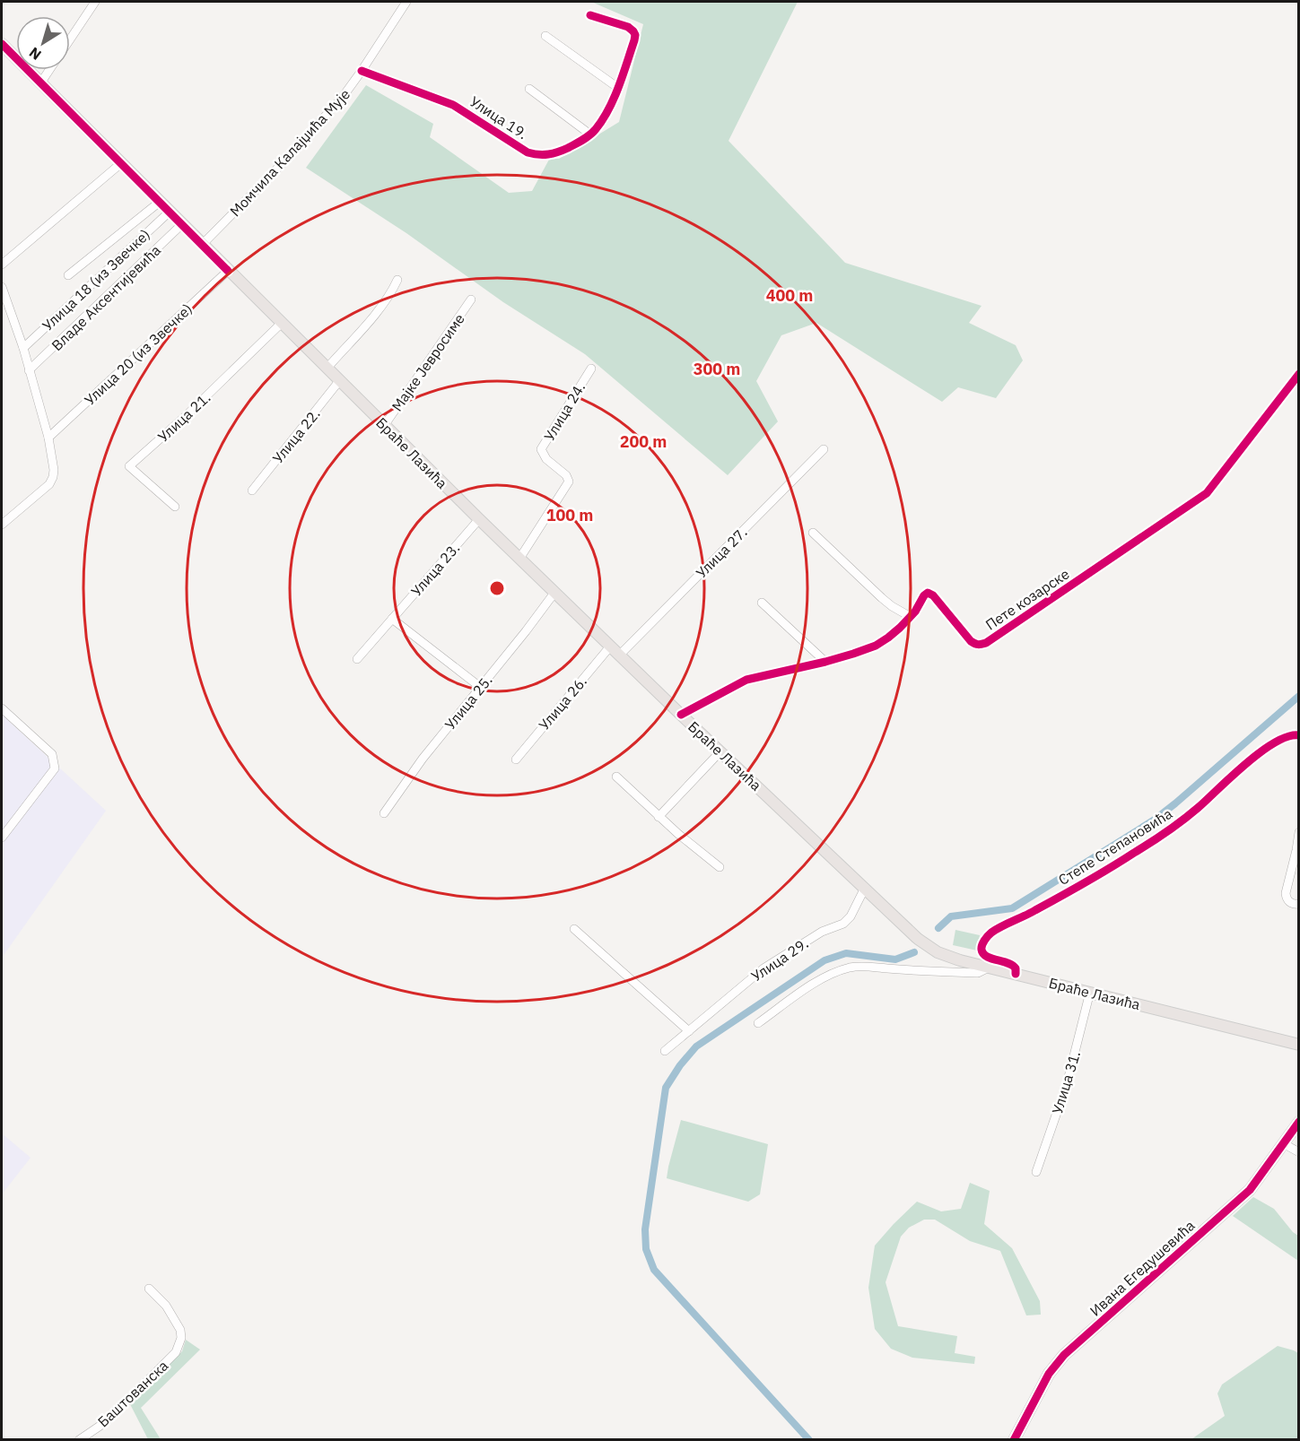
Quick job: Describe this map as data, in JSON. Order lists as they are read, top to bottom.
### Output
{
  "streets": {
    "main road": ["Браће Лазића", "Ивана Егедушевића"],
    "street": [
      "Улица 19.",
      "Момчила Калајџића Мује",
      "Улица 18 (из Звечке)",
      "Владе Аксентијевића",
      "Улица 20 (из Звечке)",
      "Мајке Јевросиме",
      "Улица 24.",
      "Улица 21.",
      "Улица 22.",
      "Улица 27.",
      "Улица 23.",
      "Пете козарске",
      "Улица 25.",
      "Улица 26.",
      "Степе Степановића",
      "Улица 29.",
      "Улица 31.",
      "Баштованска"
    ]
  },
  "crossings": [
    ["Улица 19.", "Момчила Калајџића Мује"],
    ["Момчила Калајџића Мује", "Браће Лазића"],
    ["Улица 18 (из Звечке)", "Браће Лазића"],
    ["Владе Аксентијевића", "Браће Лазића"],
    ["Улица 20 (из Звечке)", "Браће Лазића"],
    ["Мајке Јевросиме", "Браће Лазића"],
    ["Улица 24.", "Браће Лазића"],
    ["Улица 21.", "Браће Лазића"],
    ["Улица 22.", "Браће Лазића"],
    ["Браће Лазића", "Улица 27."],
    ["Браће Лазића", "Улица 23."],
    ["Браће Лазића", "Пете козарске"],
    ["Браће Лазића", "Улица 25."],
    ["Браће Лазића", "Улица 26."],
    ["Браће Лазића", "Степе Степановића"],
    ["Браће Лазића", "Улица 29."],
    ["Браће Лазића", "Улица 31."]
  ],
  "north": "bottom left",
  "rings": [
    "400 m",
    "300 m",
    "200 m",
    "100 m"
  ]
}
